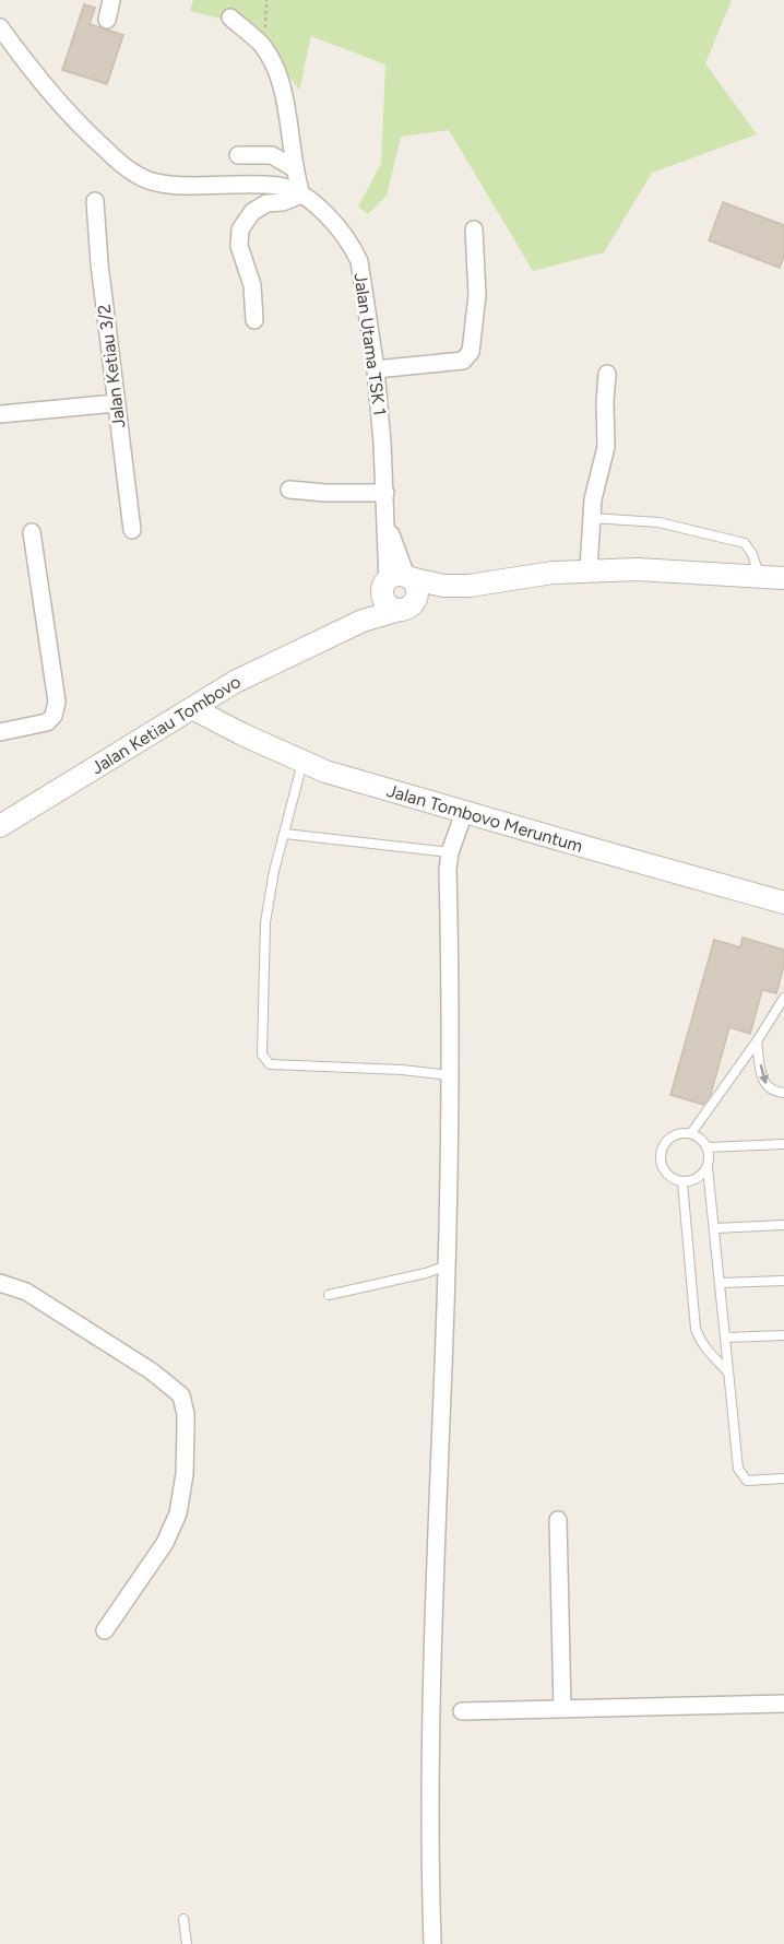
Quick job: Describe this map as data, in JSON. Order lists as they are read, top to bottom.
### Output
{
  "streets": {
    "street": [
      "Jalan Utama TSK 1",
      "Jalan Ketiau 3/2",
      "Jalan Ketiau Tombovo",
      "Jalan Tombovo Meruntum"
    ]
  },
  "crossings": [
    ["Jalan Utama TSK 1", "Jalan Ketiau Tombovo"],
    ["Jalan Ketiau Tombovo", "Jalan Tombovo Meruntum"]
  ]
}
